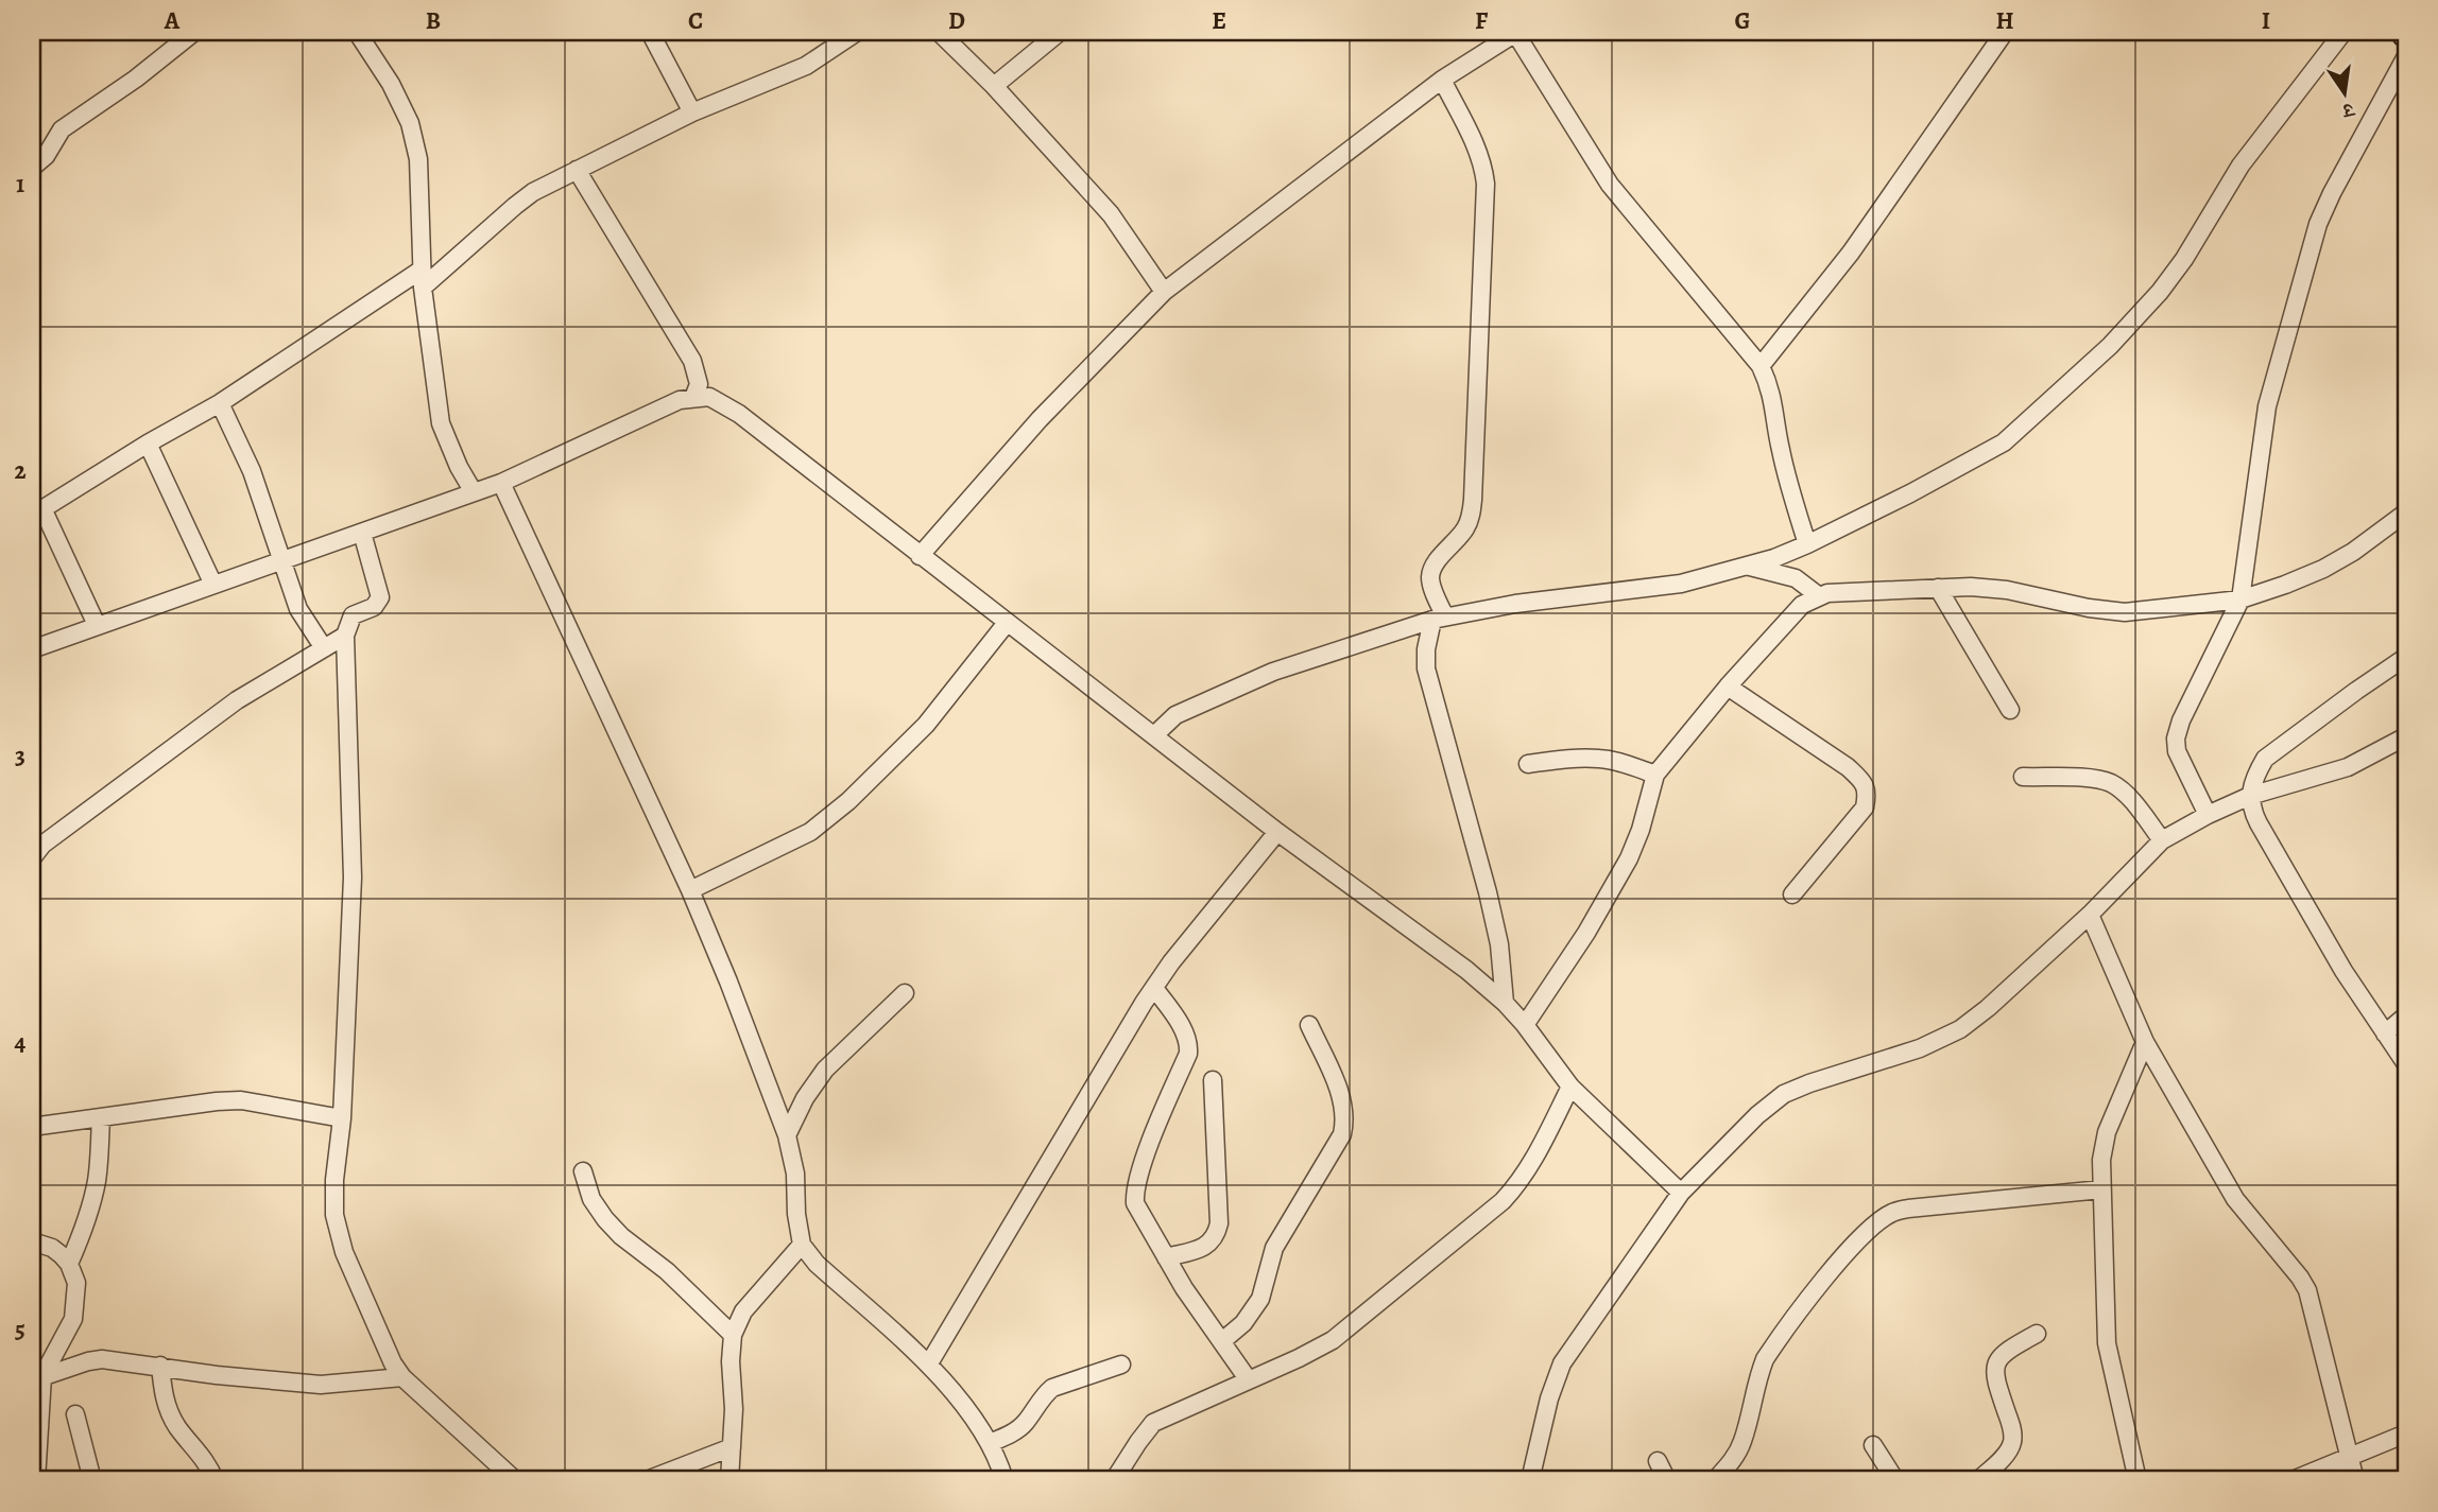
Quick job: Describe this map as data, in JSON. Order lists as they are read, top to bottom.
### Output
{
  "north": "bottom",
  "grid": {
    "columns": [
      "A",
      "B",
      "C",
      "D",
      "E",
      "F",
      "G",
      "H",
      "I"
    ],
    "rows": [
      "1",
      "2",
      "3",
      "4",
      "5"
    ]
  }
}
